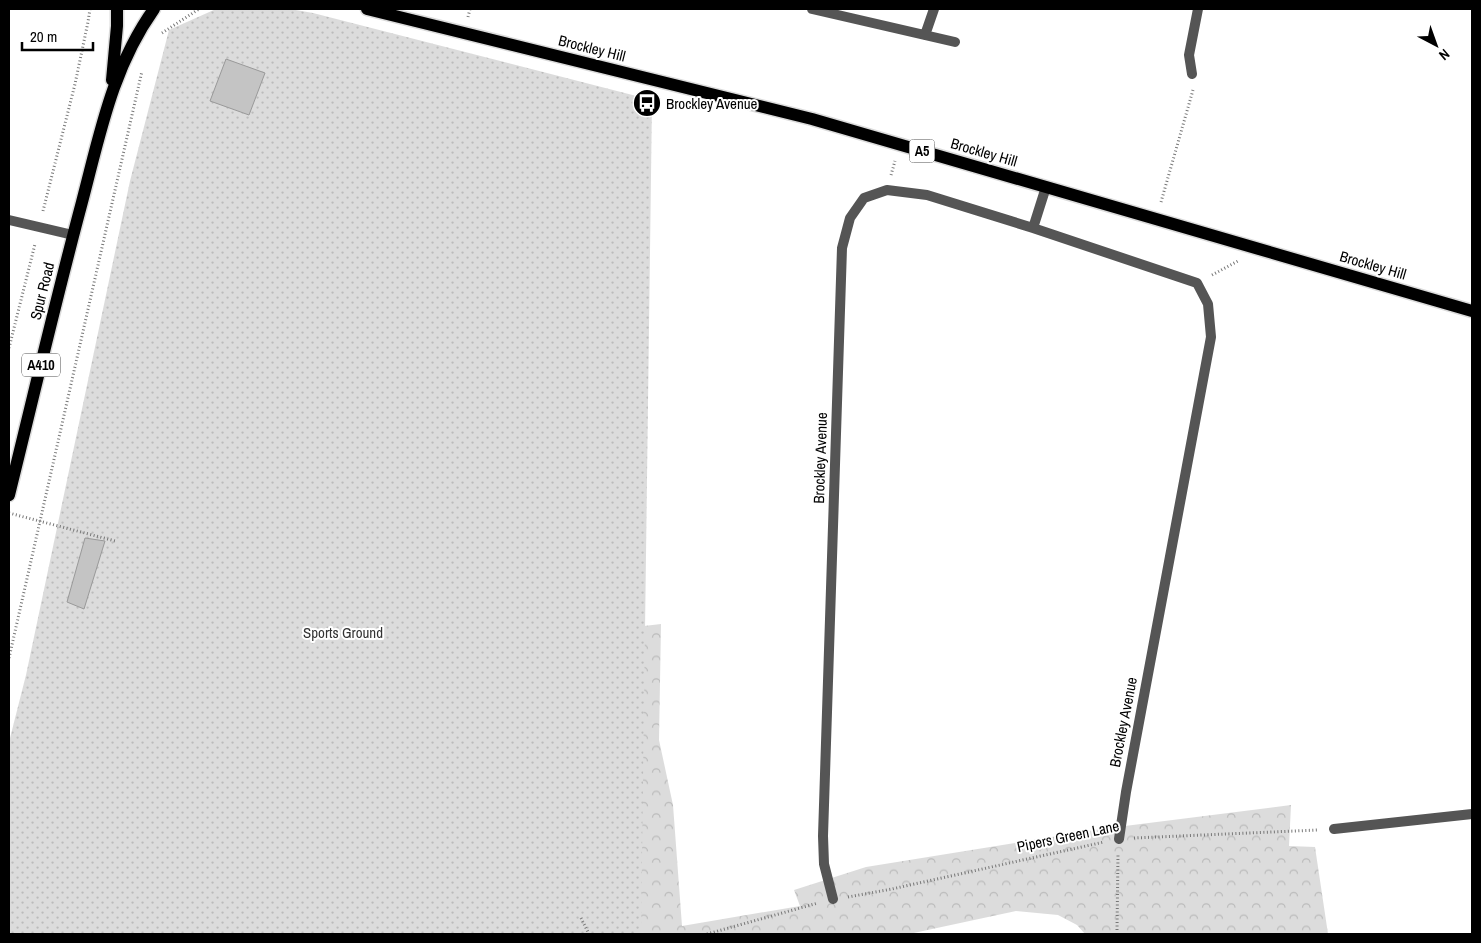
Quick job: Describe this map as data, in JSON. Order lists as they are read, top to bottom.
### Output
{
  "streets": {
    "main road": [
      "Brockley Hill",
      "A5",
      "Spur Road",
      "A410"
    ],
    "street": ["Brockley Avenue"],
    "path": ["Pipers Green Lane"]
  },
  "crossings": [
    ["Brockley Avenue", "Pipers Green Lane"]
  ],
  "parks": ["Sports Ground"],
  "places": {
    "bus stop": ["Brockley Avenue"]
  },
  "scale_bar": "20 m",
  "north": "bottom right"
}
